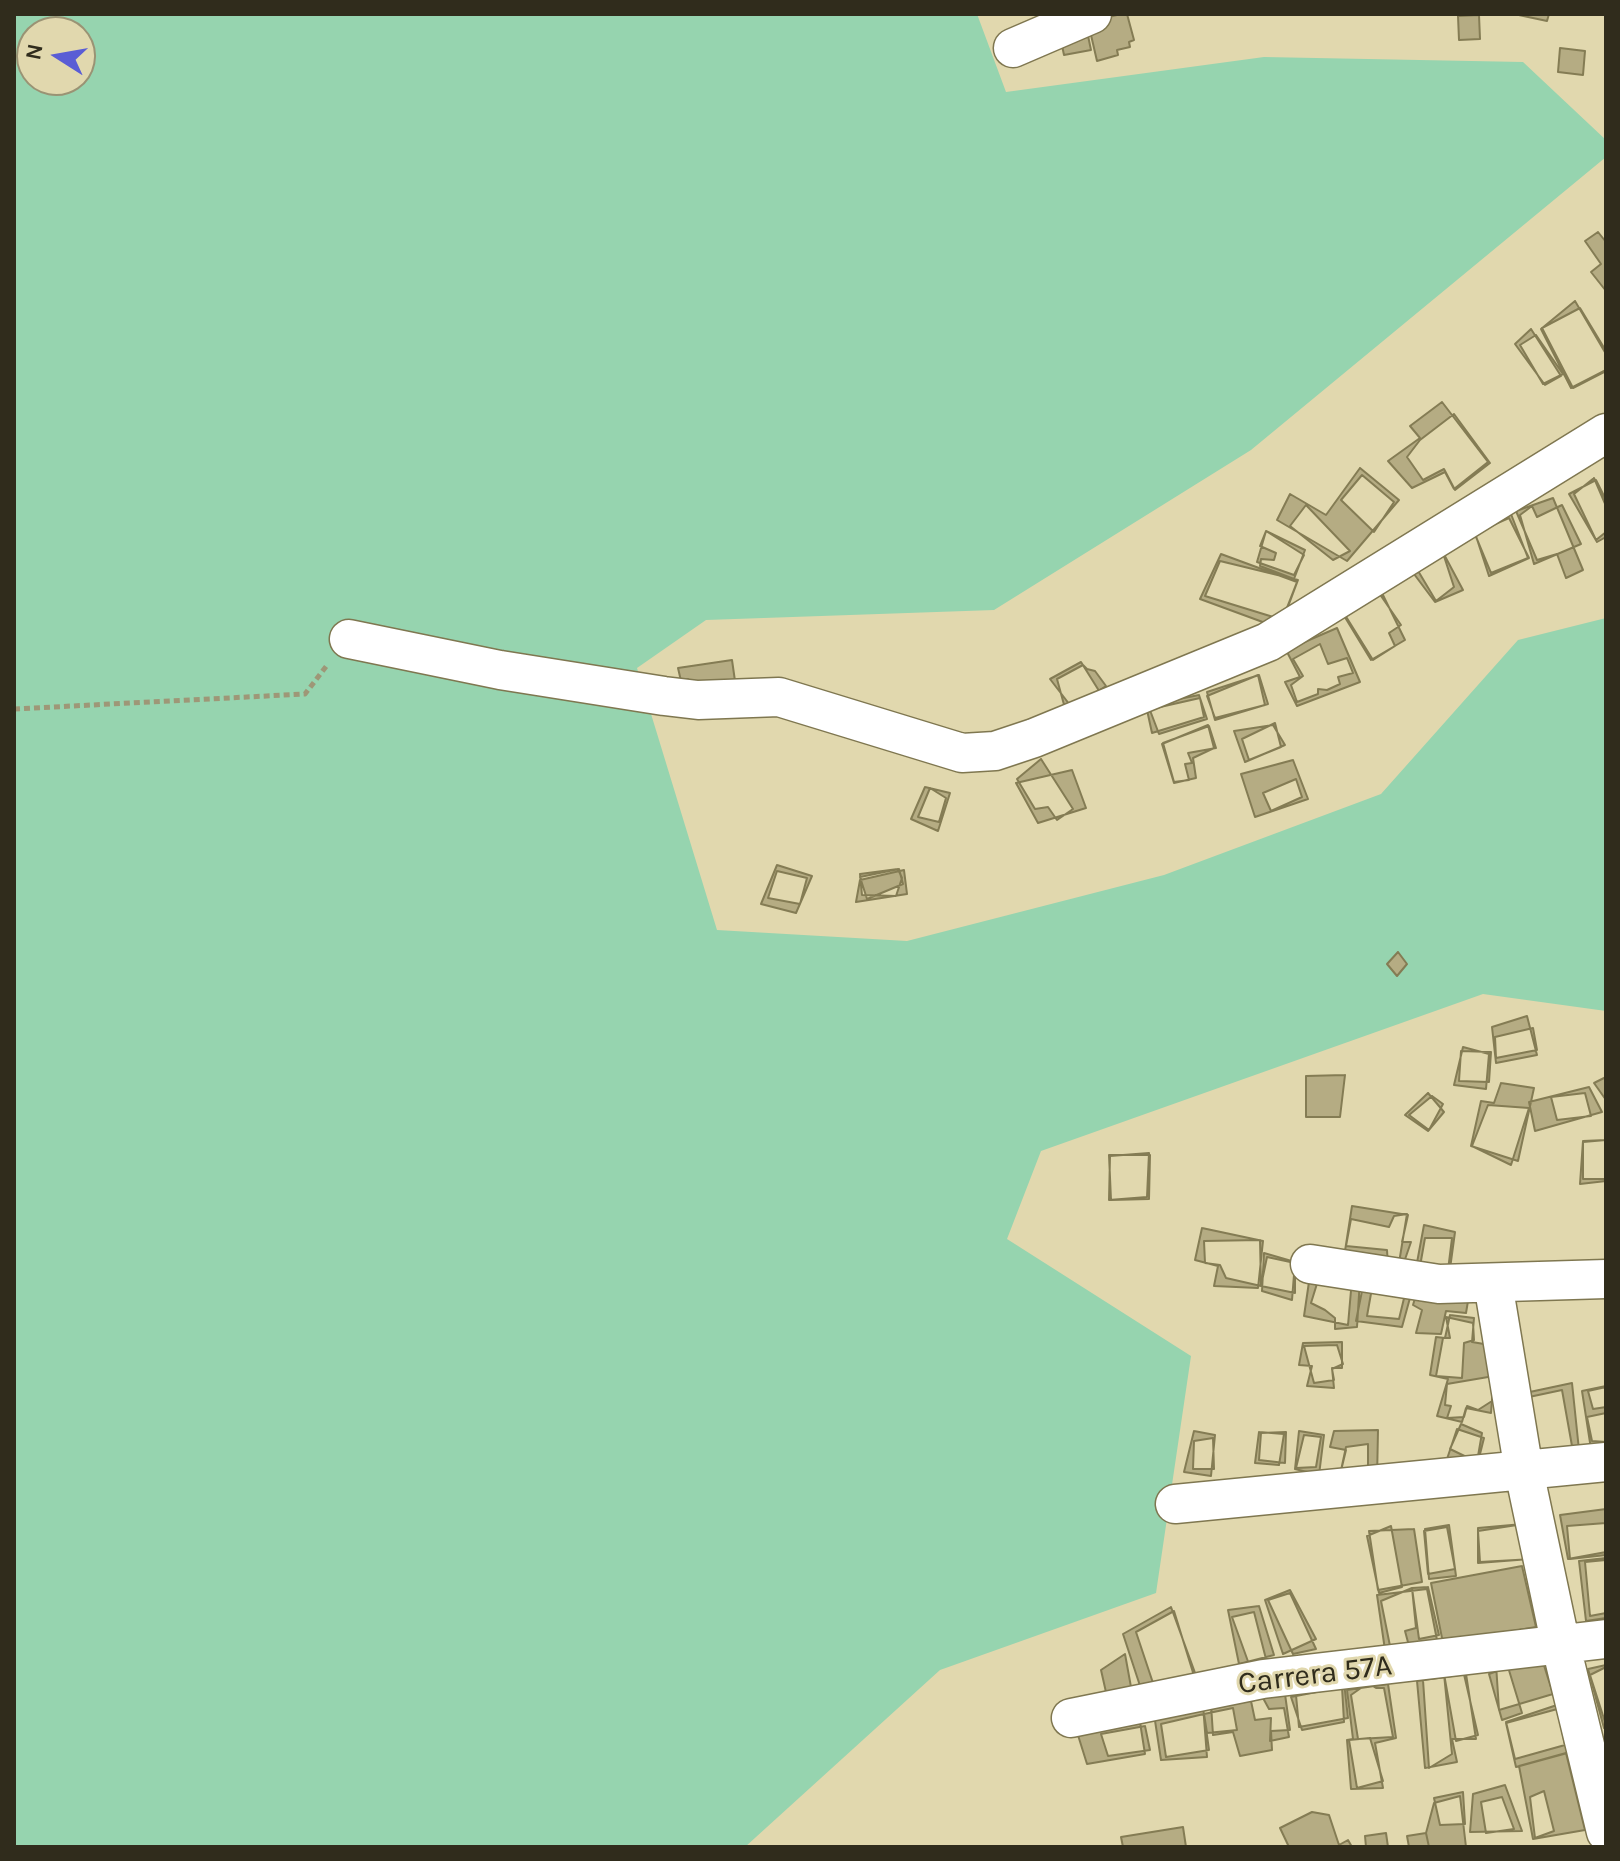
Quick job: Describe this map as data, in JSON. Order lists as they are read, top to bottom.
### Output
{
  "streets": {
    "street": ["Carrera 57A"]
  },
  "north": "left"
}
